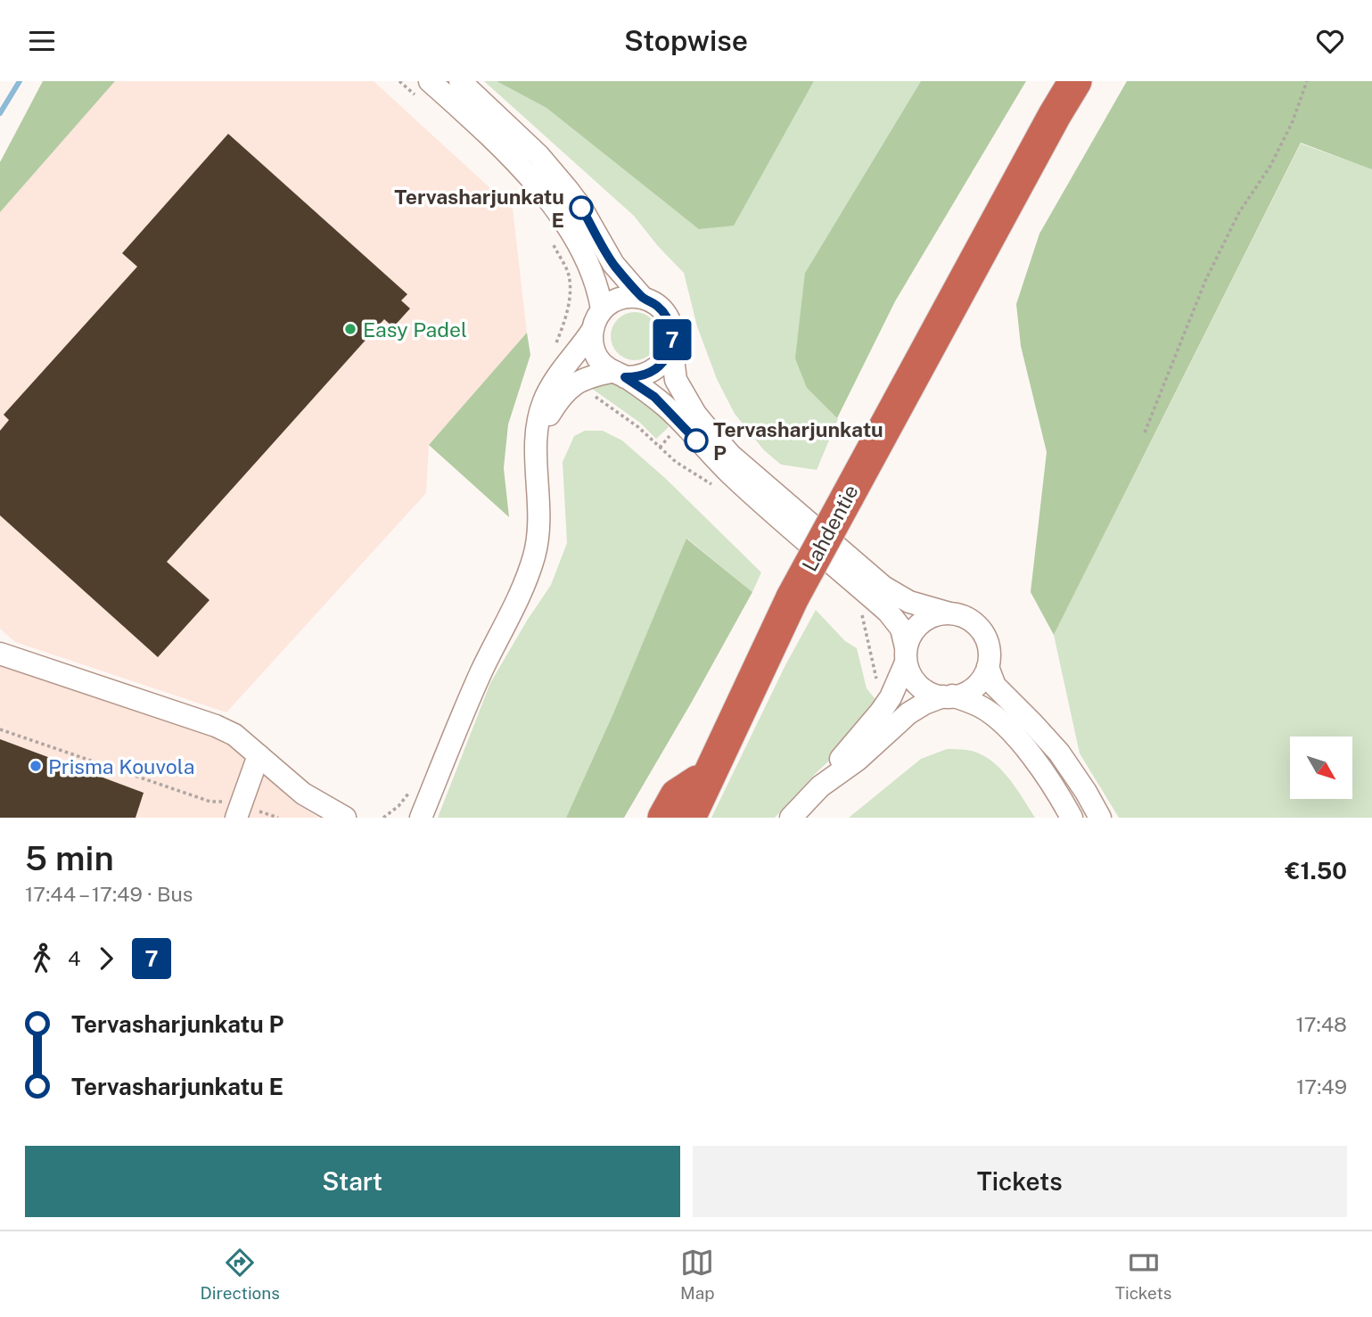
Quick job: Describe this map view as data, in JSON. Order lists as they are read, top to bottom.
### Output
{
  "streets": {
    "highway": ["Lahdentie"]
  },
  "places": [
    "Tervasharjunkatu E",
    "Easy Padel",
    "Tervasharjunkatu P",
    "Prisma Kouvola"
  ],
  "lines": ["bus line 7"],
  "north": "bottom right",
  "page": {
    "header": "Stopwise",
    "on_map": "7",
    "heading": ["5 min", "17:44 – 17:49 · Bus", "€1.50"],
    "legs": ["4", "7"],
    "list": [
      {
        "name": "Tervasharjunkatu P",
        "value": "17:48"
      },
      {
        "name": "Tervasharjunkatu E",
        "value": "17:49"
      }
    ],
    "buttons": ["Start", "Tickets"],
    "tabs": ["Directions", "Map", "Tickets"]
  }
}
